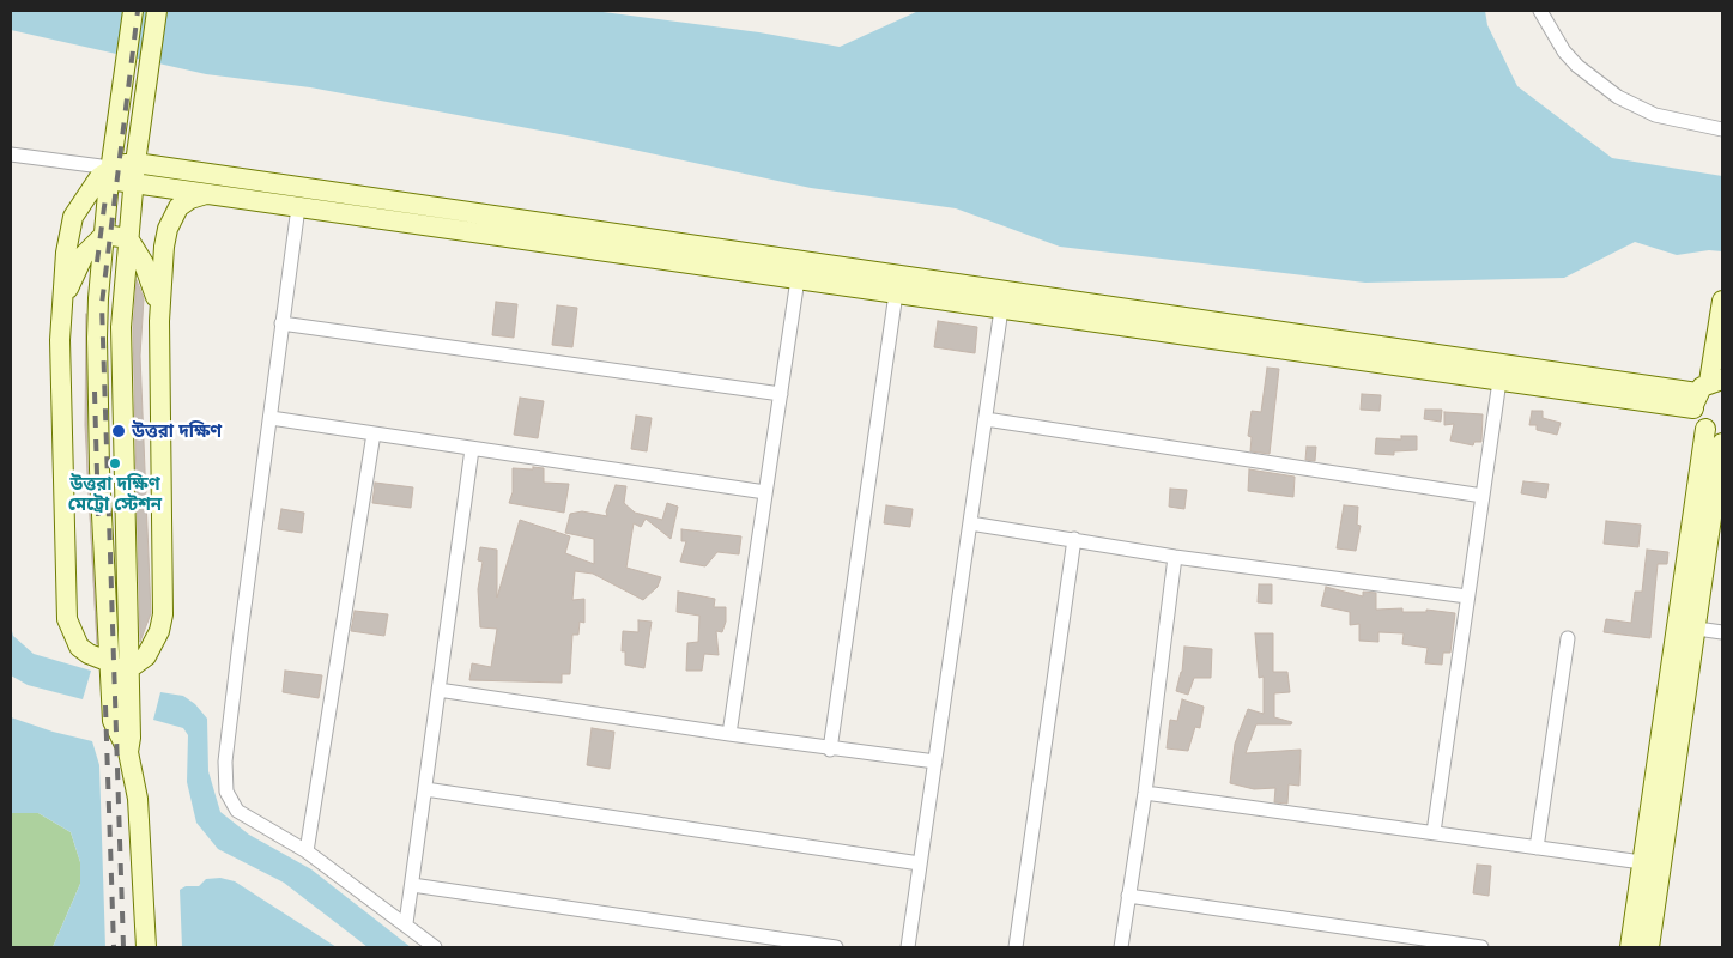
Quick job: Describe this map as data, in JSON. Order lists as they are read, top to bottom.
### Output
{
  "places": ["উত্তরা দক্ষিণ", "উত্তরা দক্ষিণ মেট্রো স্টেশন"]
}
